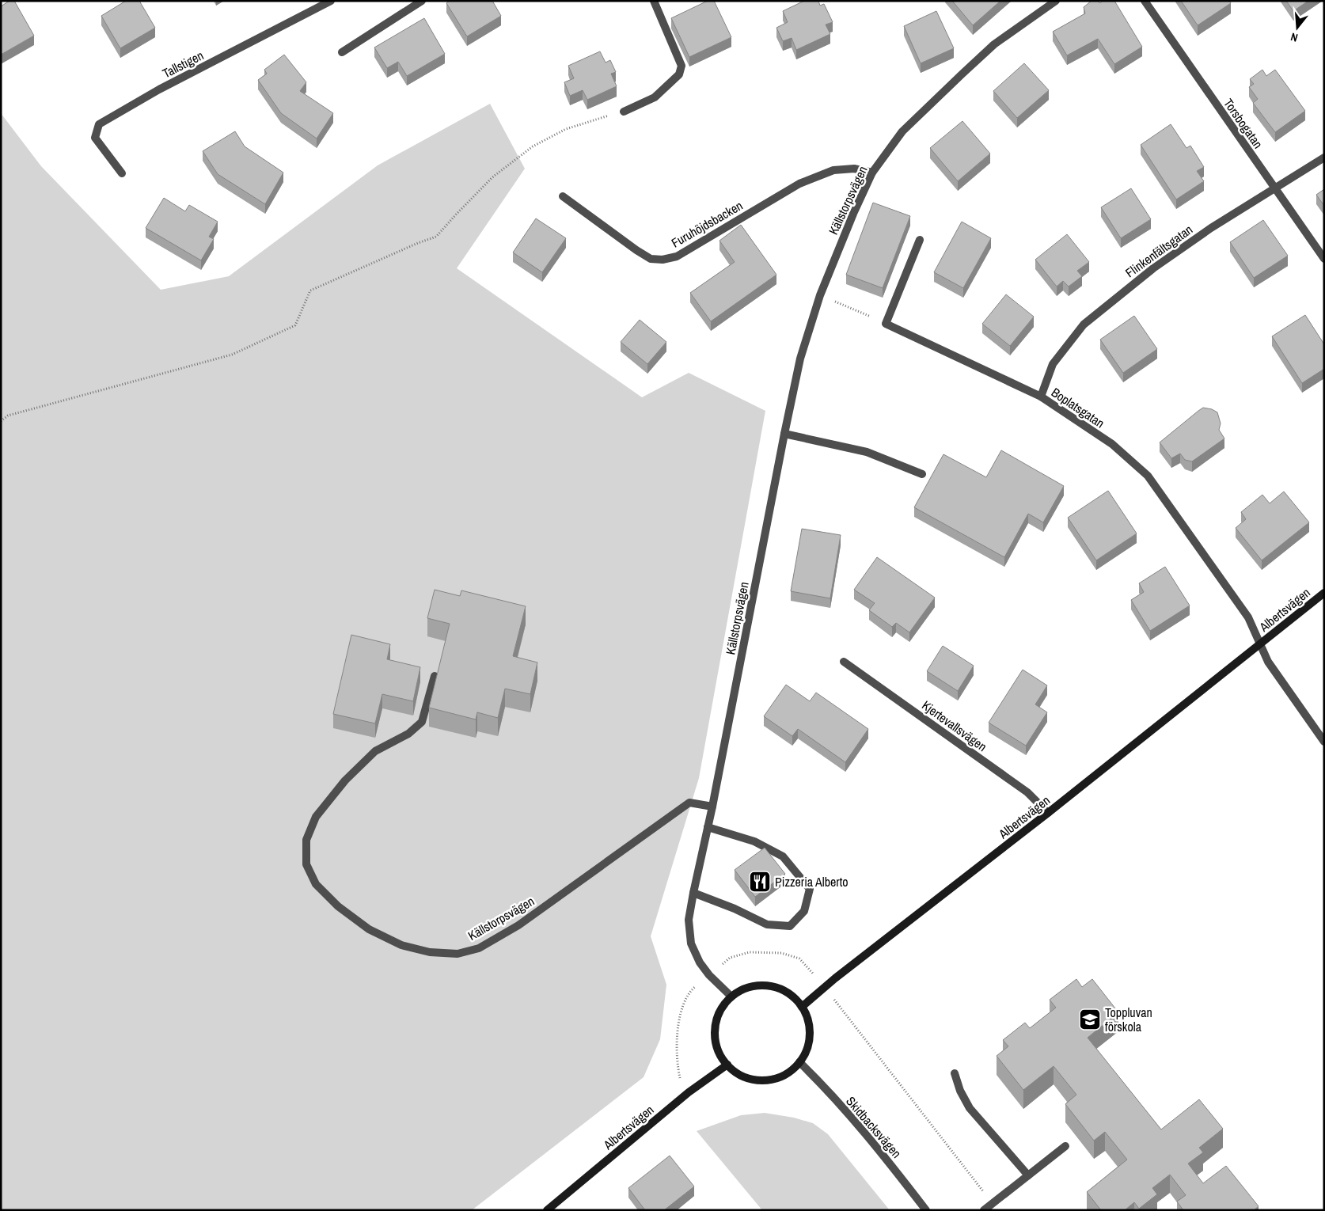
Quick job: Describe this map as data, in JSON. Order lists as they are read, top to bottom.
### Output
{
  "streets": {
    "street": [
      "Tallstigen",
      "Torsbogatan",
      "Källstorpsvägen",
      "Furuhöjdsbacken",
      "Flinkenfältsgatan",
      "Boplatsgatan",
      "Albertsvägen",
      "Kjertevallsvägen",
      "Skidbacksvägen"
    ]
  },
  "crossings": [
    ["Torsbogatan", "Flinkenfältsgatan"],
    ["Källstorpsvägen", "Furuhöjdsbacken"],
    ["Källstorpsvägen", "Albertsvägen"],
    ["Källstorpsvägen", "Skidbacksvägen"],
    ["Flinkenfältsgatan", "Boplatsgatan"],
    ["Boplatsgatan", "Albertsvägen"],
    ["Albertsvägen", "Kjertevallsvägen"],
    ["Albertsvägen", "Skidbacksvägen"]
  ],
  "places": {
    "restaurant": ["Pizzeria Alberto"],
    "school or university": ["Toppluvan förskola"]
  },
  "north": "bottom"
}
